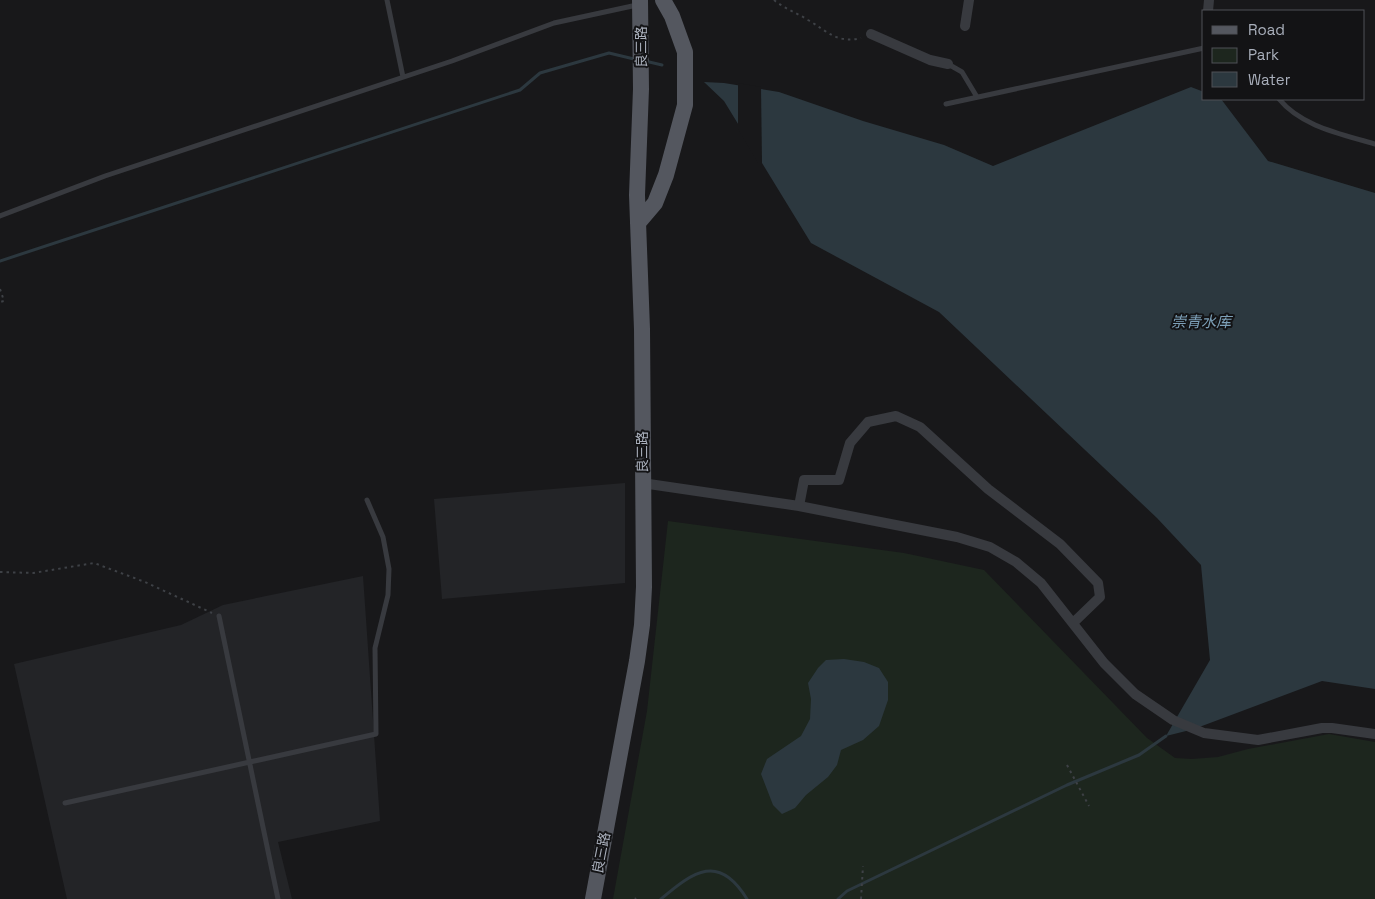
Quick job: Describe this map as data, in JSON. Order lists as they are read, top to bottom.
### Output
{
  "streets": {
    "main road": ["良三路"]
  },
  "water": ["崇青水库"],
  "legend": ["Road", "Park", "Water"]
}
